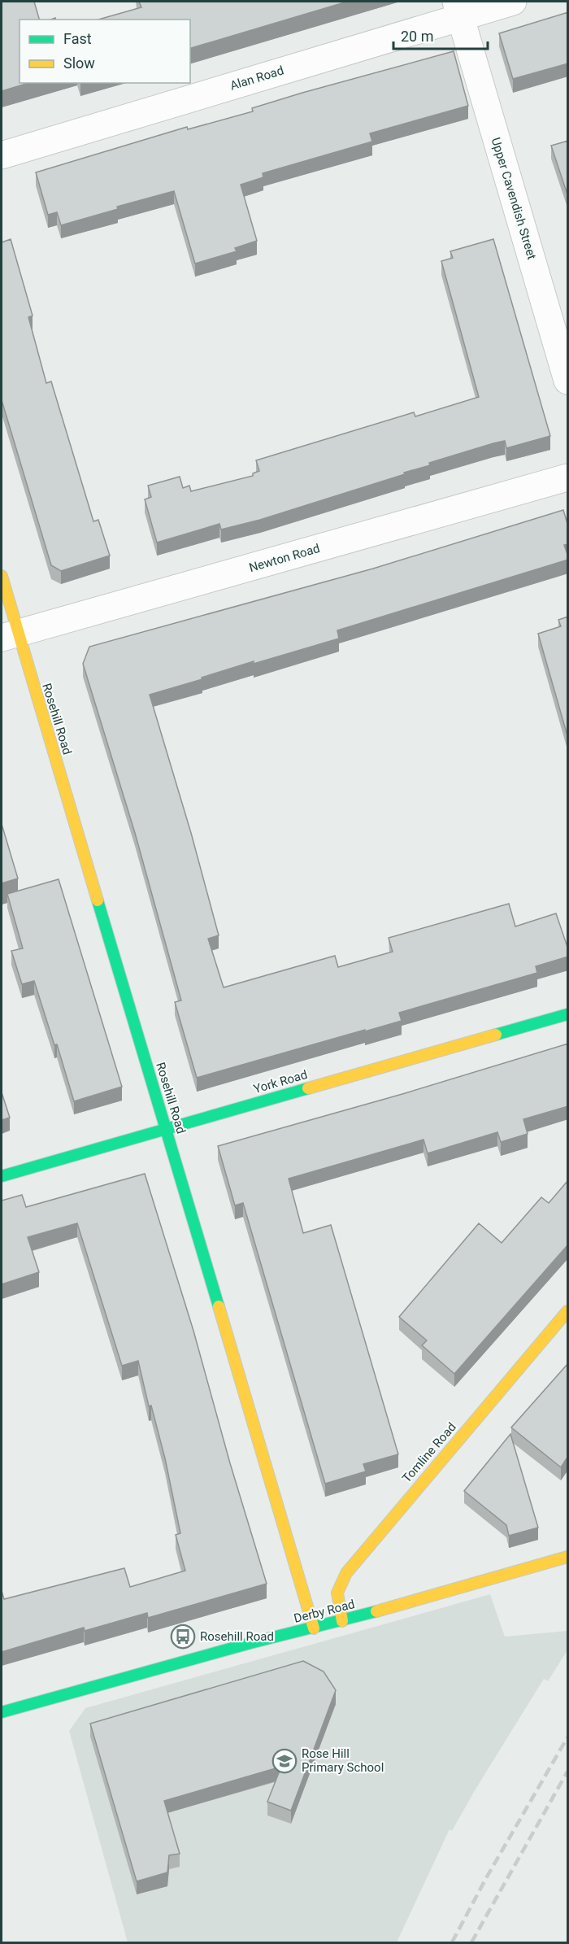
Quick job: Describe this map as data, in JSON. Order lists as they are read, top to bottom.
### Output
{
  "streets": {
    "street": [
      "Alan Road",
      "Upper Cavendish Street",
      "Newton Road",
      "Rosehill Road",
      "York Road",
      "Tomline Road",
      "Derby Road"
    ]
  },
  "crossings": [
    ["Alan Road", "Upper Cavendish Street"],
    ["Newton Road", "Rosehill Road"],
    ["Rosehill Road", "York Road"],
    ["Rosehill Road", "Derby Road"],
    ["Tomline Road", "Derby Road"]
  ],
  "places": {
    "bus stop": ["Rosehill Road"],
    "school or university": ["Rose Hill Primary School"]
  },
  "legend": ["Fast", "Slow"],
  "scale_bar": "20 m"
}
